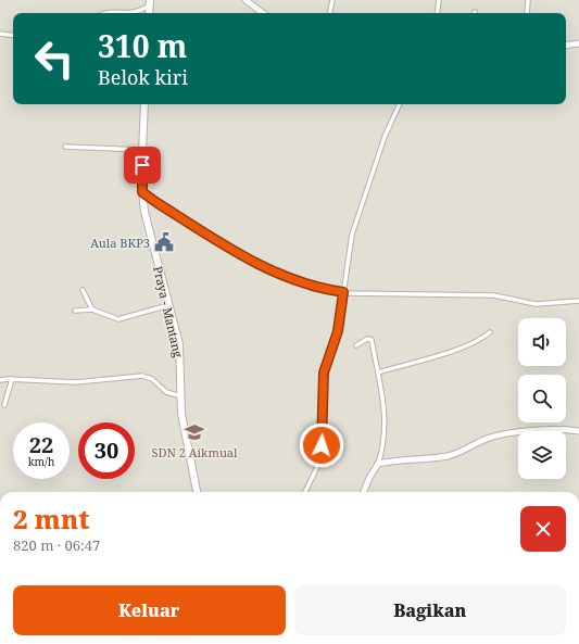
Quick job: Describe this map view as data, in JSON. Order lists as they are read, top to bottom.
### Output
{
  "streets": {
    "main road": ["Praya - Mantang"]
  },
  "places": {
    "public building": ["Aula BKP3"],
    "school or university": ["SDN 2 Aikmual"]
  },
  "page": {
    "turn": ["310 m", "Belok kiri"],
    "speed": "22 km/h",
    "limit": "30",
    "heading": ["2 mnt", "820 m · 06:47"],
    "buttons": ["Keluar", "Bagikan"]
  }
}
